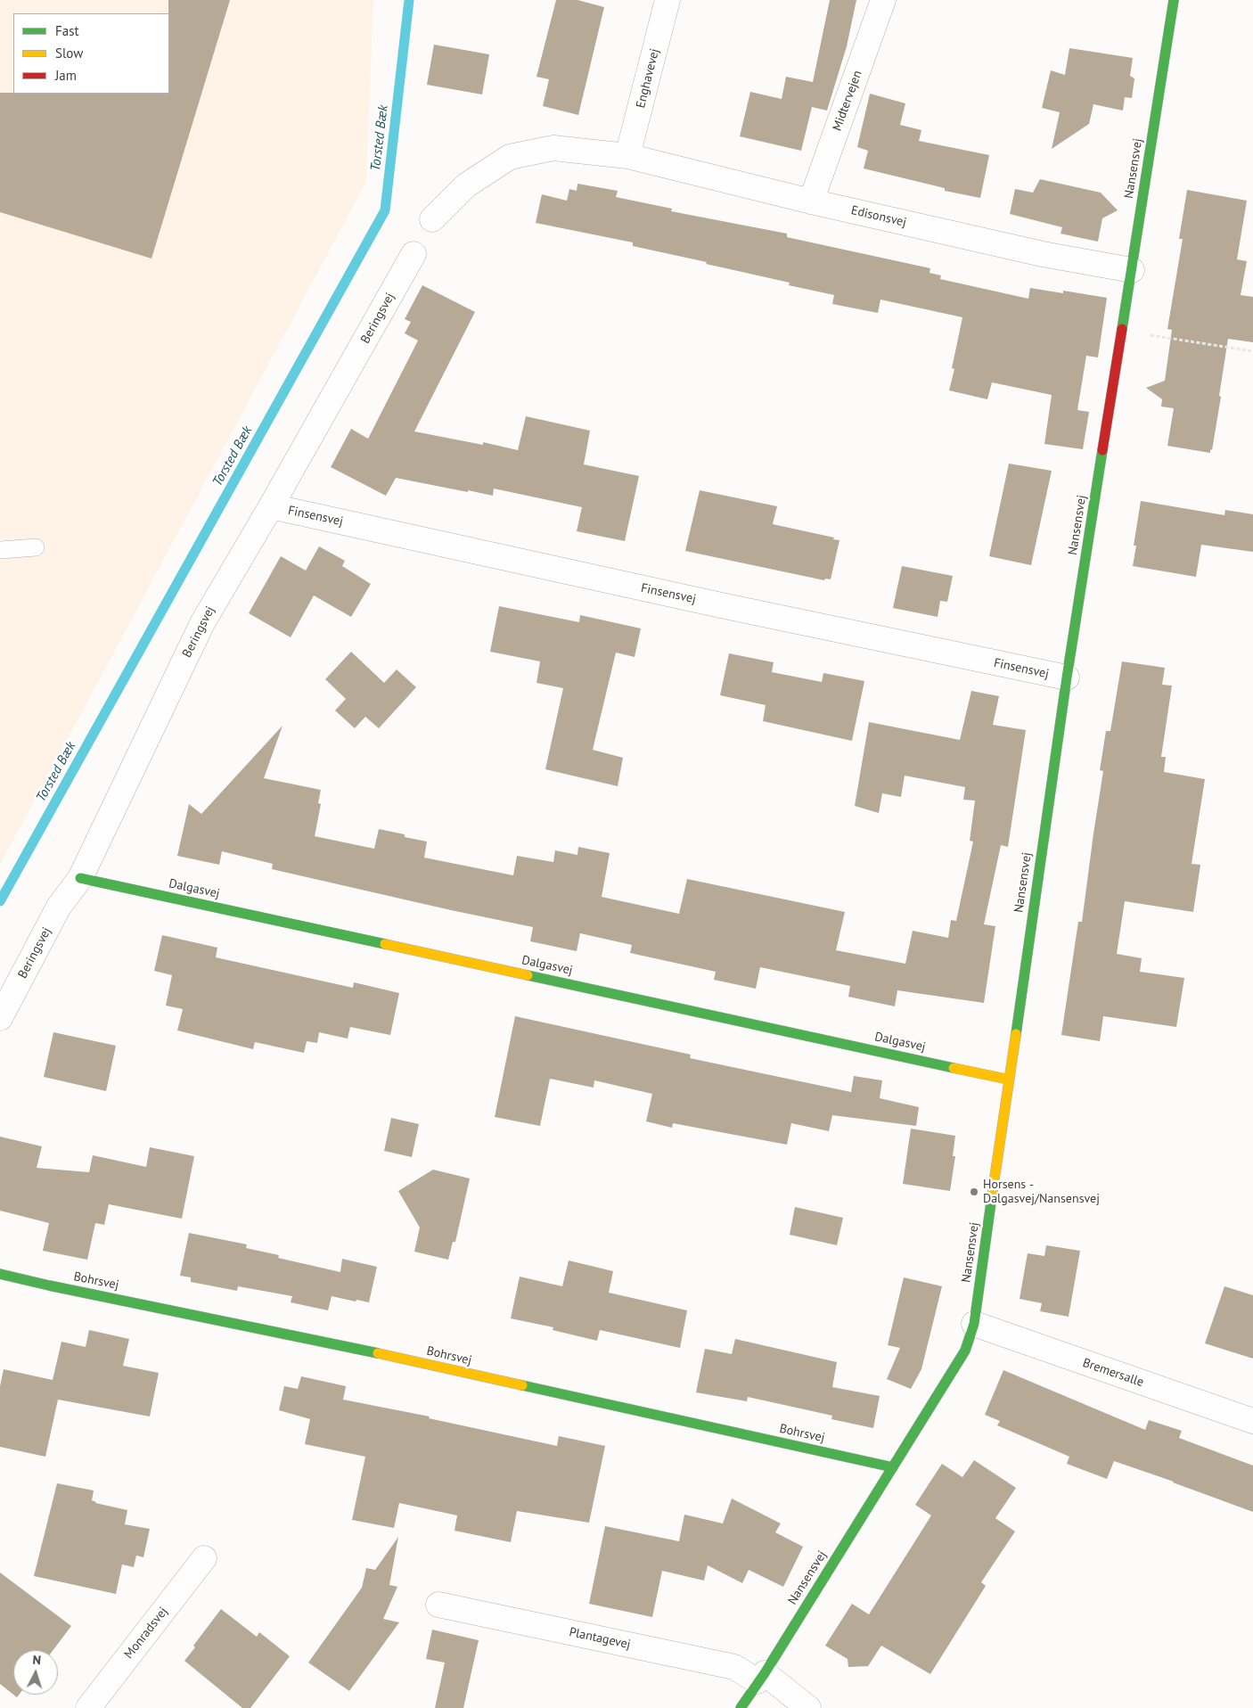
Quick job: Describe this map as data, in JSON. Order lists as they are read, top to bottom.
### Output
{
  "streets": {
    "street": [
      "Enghavevej",
      "Midtervejen",
      "Nansensvej",
      "Edisonsvej",
      "Beringsvej",
      "Finsensvej",
      "Dalgasvej",
      "Bohrsvej",
      "Bremersalle",
      "Monradsvej",
      "Plantagevej"
    ]
  },
  "crossings": [
    ["Enghavevej", "Edisonsvej"],
    ["Midtervejen", "Edisonsvej"],
    ["Nansensvej", "Edisonsvej"],
    ["Nansensvej", "Finsensvej"],
    ["Nansensvej", "Dalgasvej"],
    ["Nansensvej", "Bohrsvej"],
    ["Nansensvej", "Bremersalle"],
    ["Nansensvej", "Plantagevej"],
    ["Beringsvej", "Finsensvej"],
    ["Beringsvej", "Dalgasvej"]
  ],
  "water": ["Torsted Bæk"],
  "places": ["Horsens - Dalgasvej/Nansensvej"],
  "legend": ["Fast", "Slow", "Jam"],
  "north": "top"
}
